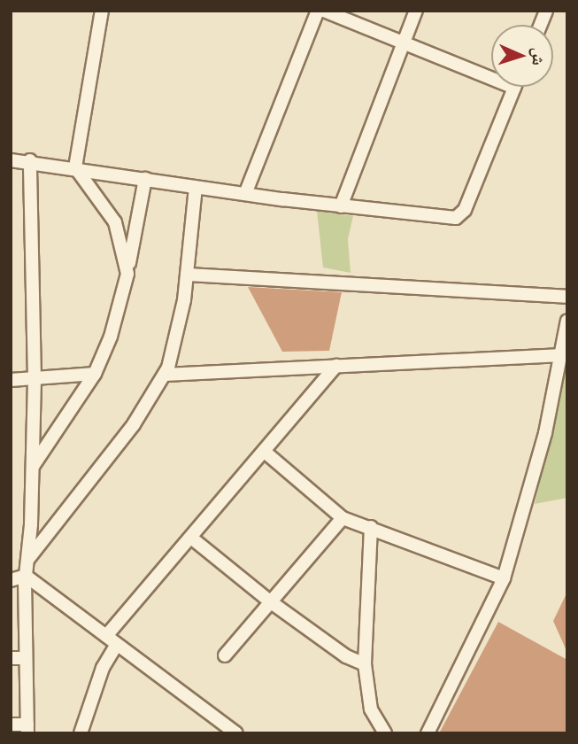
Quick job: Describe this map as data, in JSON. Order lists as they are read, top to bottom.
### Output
{
  "north": "right"
}
